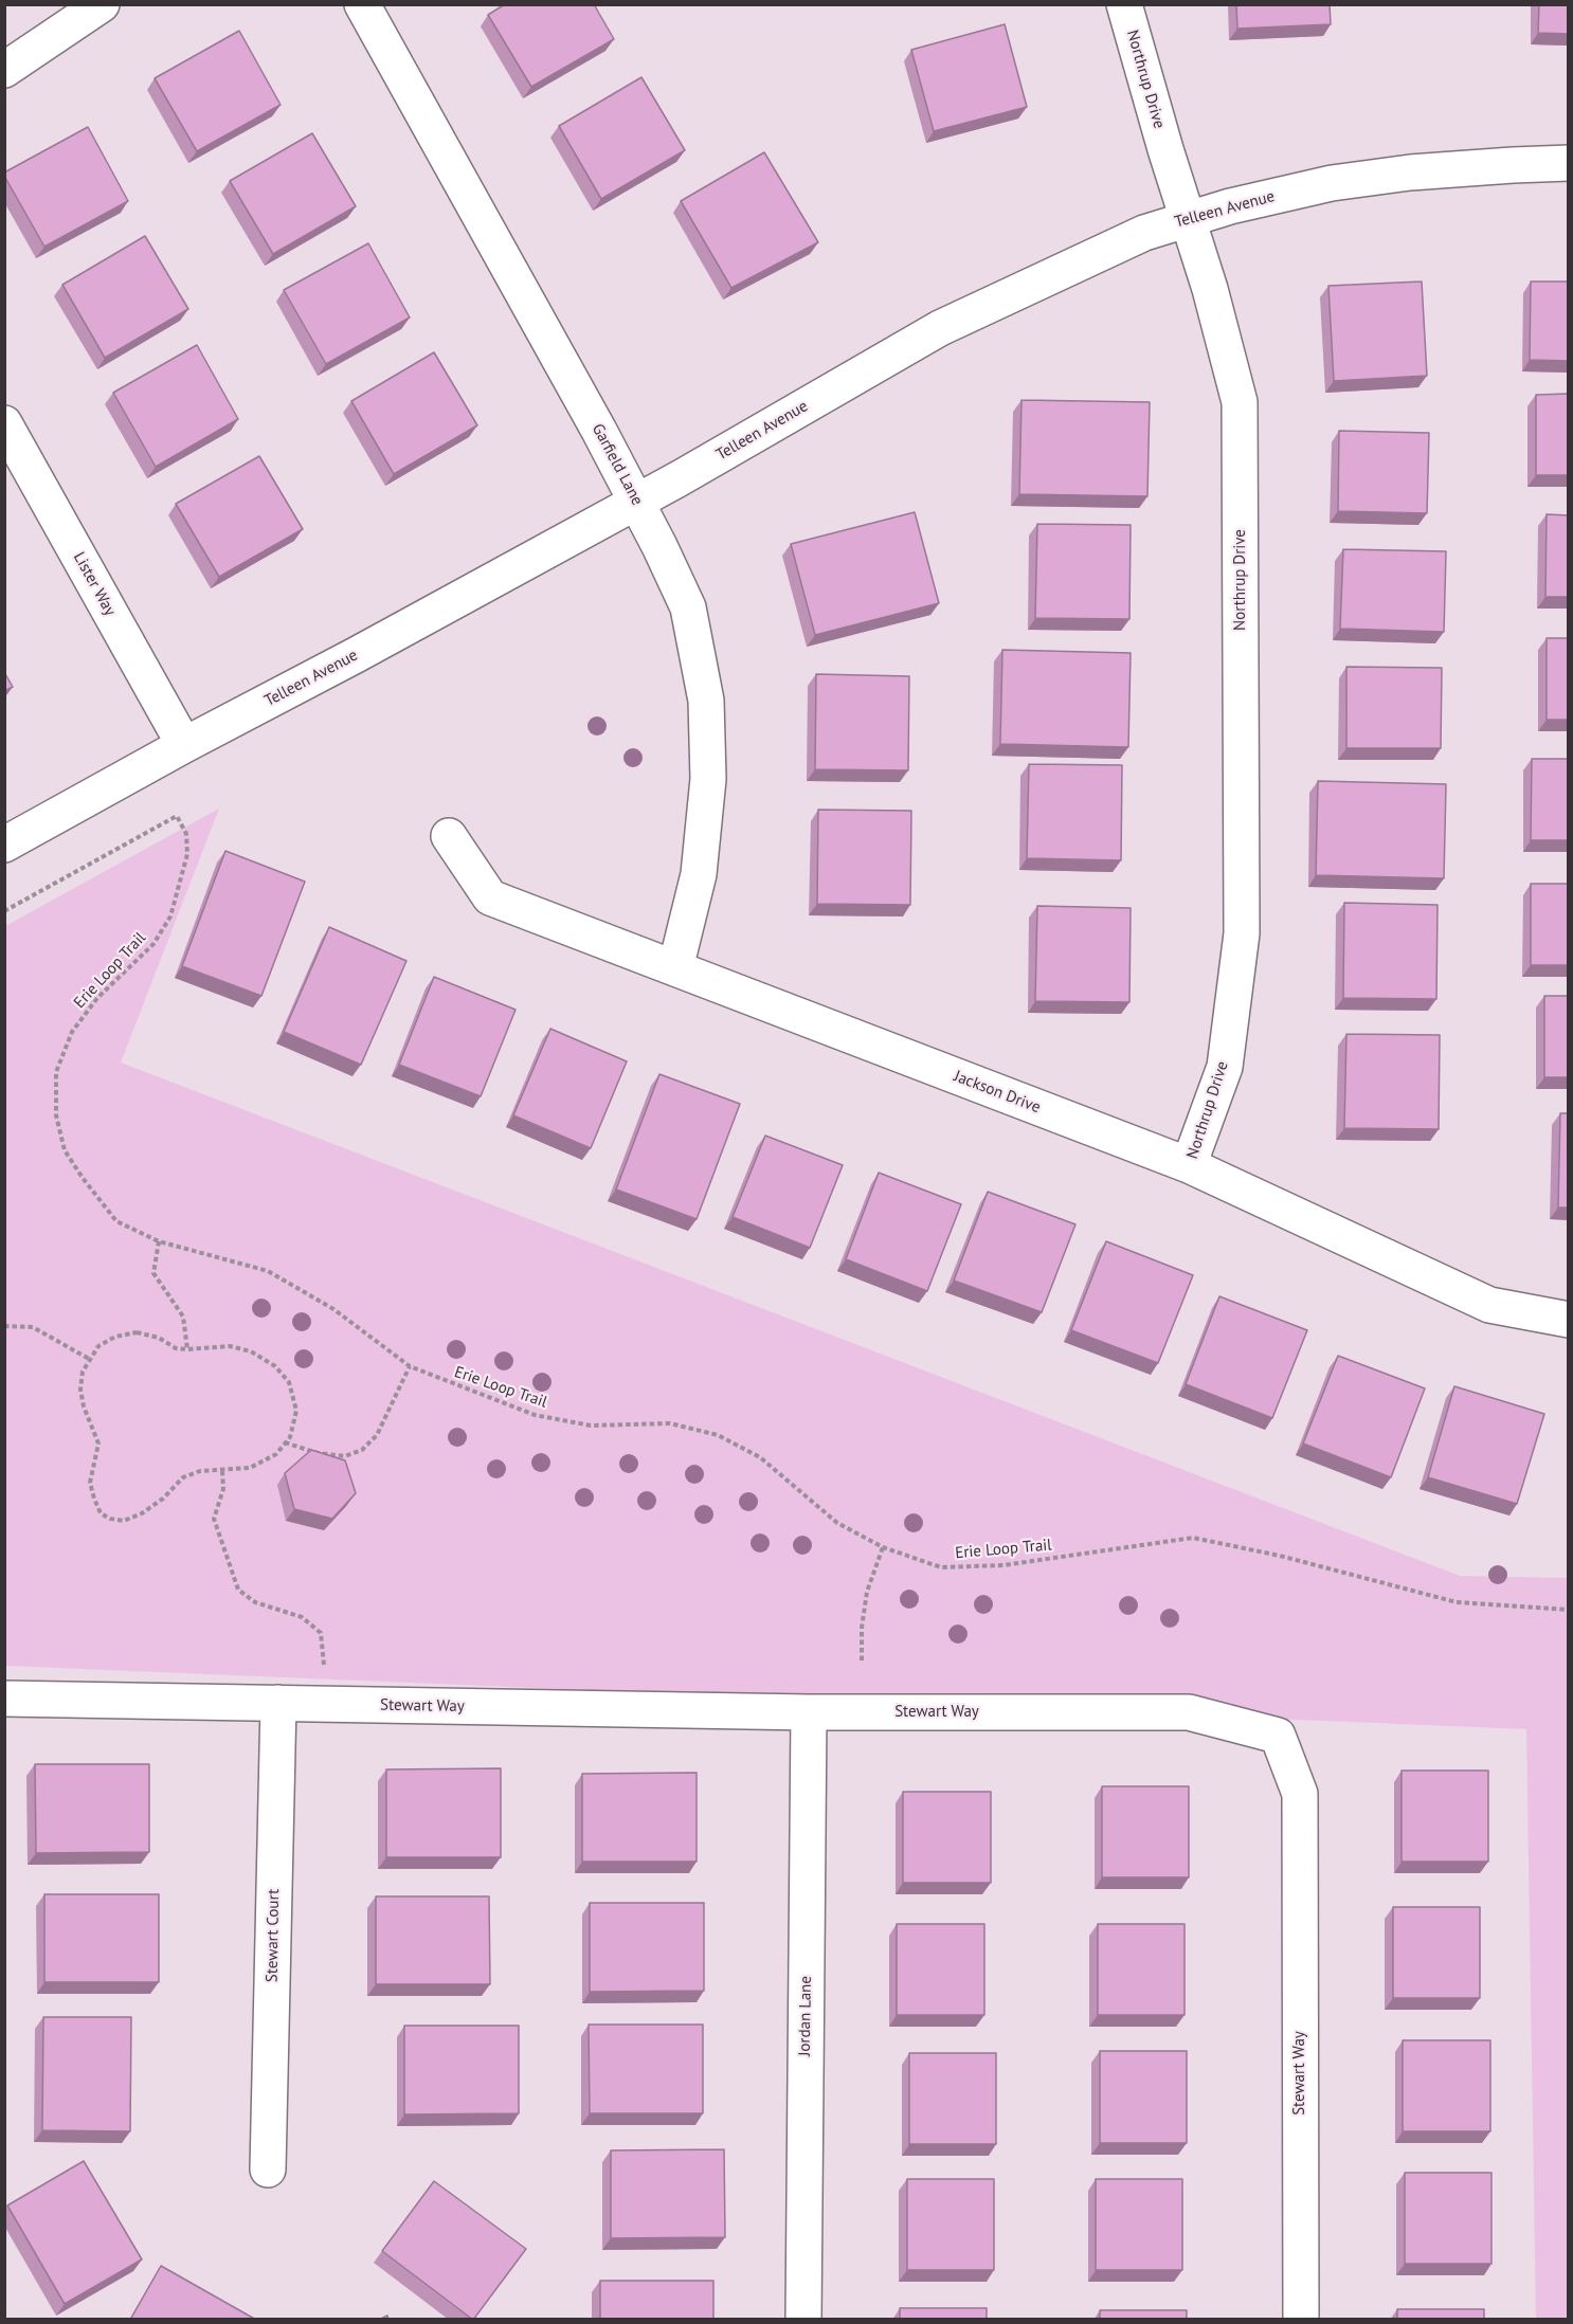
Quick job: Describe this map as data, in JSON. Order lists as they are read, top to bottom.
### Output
{
  "streets": {
    "street": [
      "Northrup Drive",
      "Telleen Avenue",
      "Garfield Lane",
      "Lister Way",
      "Jackson Drive",
      "Stewart Way",
      "Stewart Court",
      "Jordan Lane"
    ],
    "path": ["Erie Loop Trail"]
  },
  "crossings": [
    ["Northrup Drive", "Telleen Avenue"],
    ["Northrup Drive", "Jackson Drive"],
    ["Telleen Avenue", "Garfield Lane"],
    ["Telleen Avenue", "Lister Way"],
    ["Garfield Lane", "Jackson Drive"],
    ["Stewart Way", "Stewart Court"],
    ["Stewart Way", "Jordan Lane"]
  ]
}
